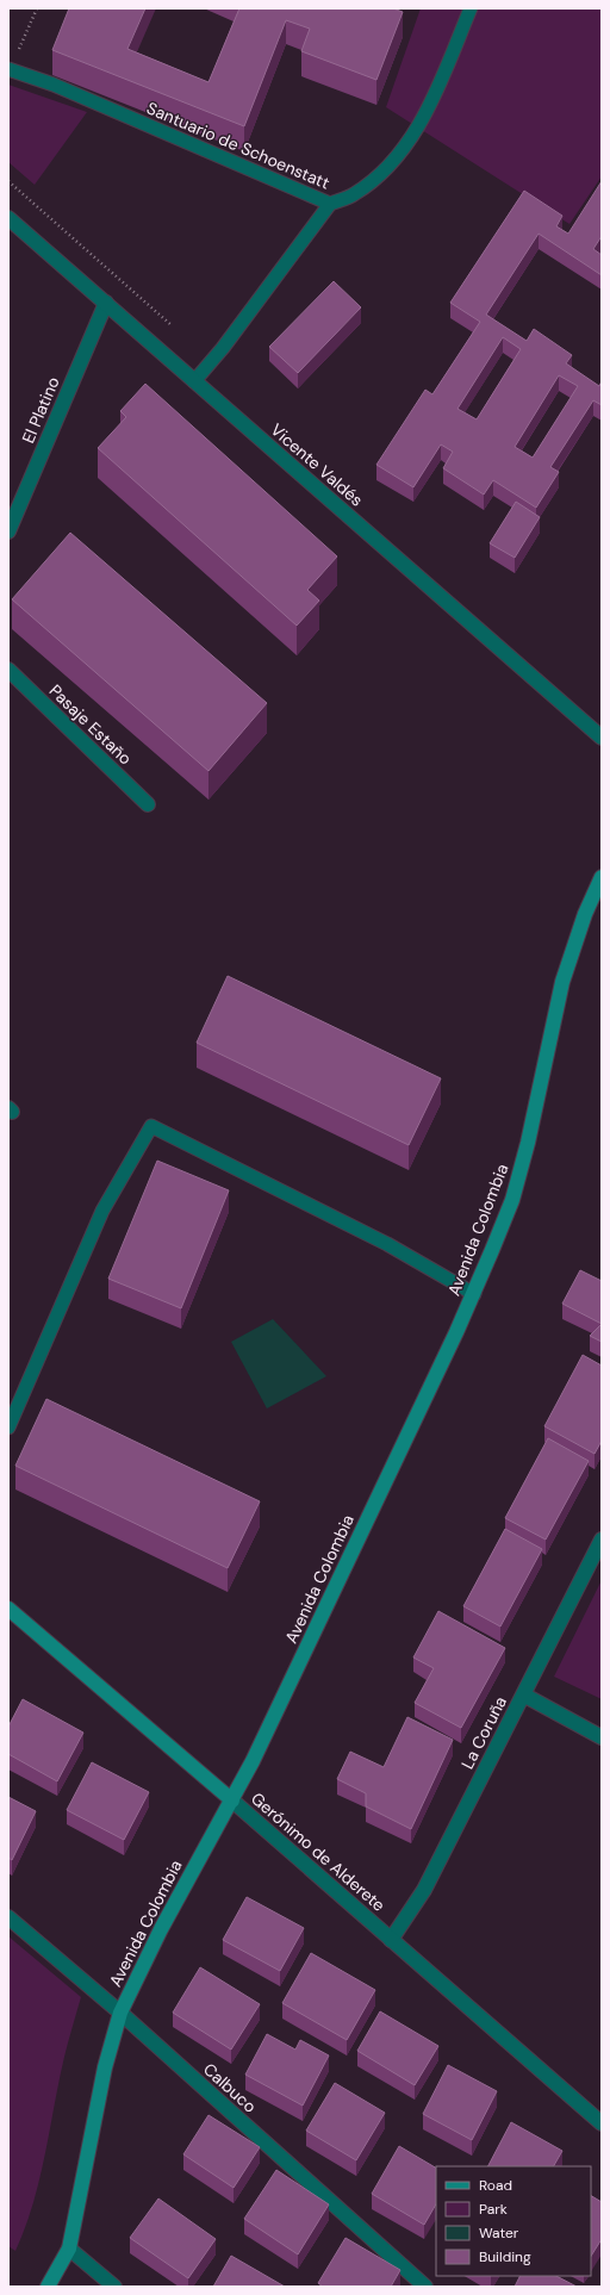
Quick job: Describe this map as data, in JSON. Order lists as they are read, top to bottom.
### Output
{
  "streets": {
    "main road": ["Avenida Colombia", "Gerónimo de Alderete"],
    "street": [
      "El Platino",
      "Vicente Valdés",
      "Pasaje Estaño",
      "La Coruña",
      "Calbuco"
    ],
    "lane": ["Santuario de Schoenstatt"]
  },
  "crossings": [
    ["El Platino", "Vicente Valdés"],
    ["Avenida Colombia", "Gerónimo de Alderete"],
    ["Avenida Colombia", "Calbuco"],
    ["La Coruña", "Gerónimo de Alderete"]
  ],
  "legend": [
    "Road",
    "Park",
    "Water",
    "Building"
  ]
}
